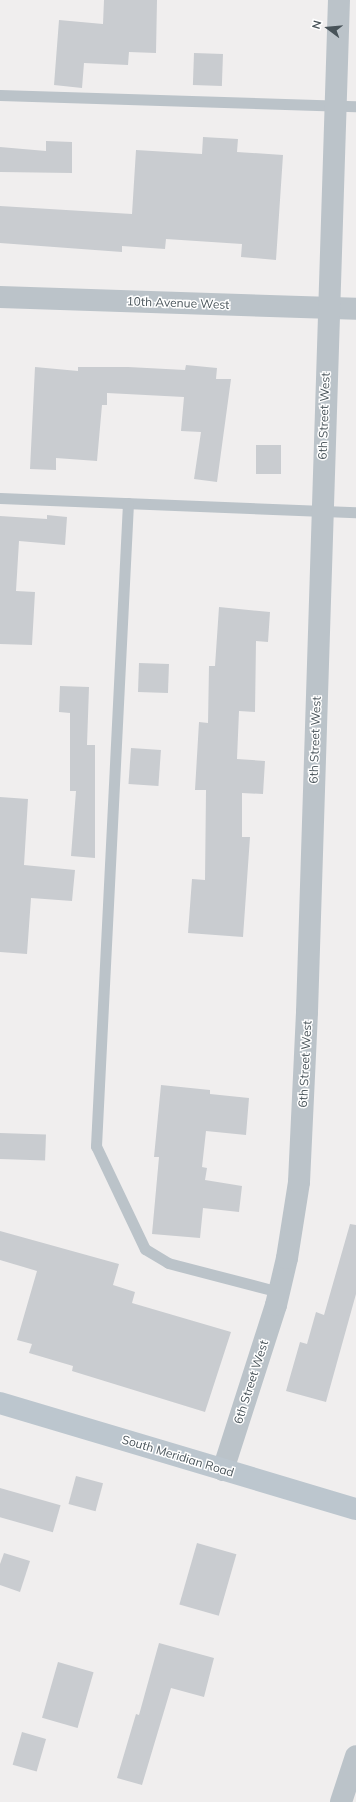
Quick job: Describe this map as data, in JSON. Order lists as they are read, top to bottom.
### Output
{
  "streets": {
    "street": ["10th Avenue West", "6th Street West", "South Meridian Road"]
  },
  "crossings": [
    ["10th Avenue West", "6th Street West"],
    ["6th Street West", "South Meridian Road"]
  ],
  "north": "left"
}
